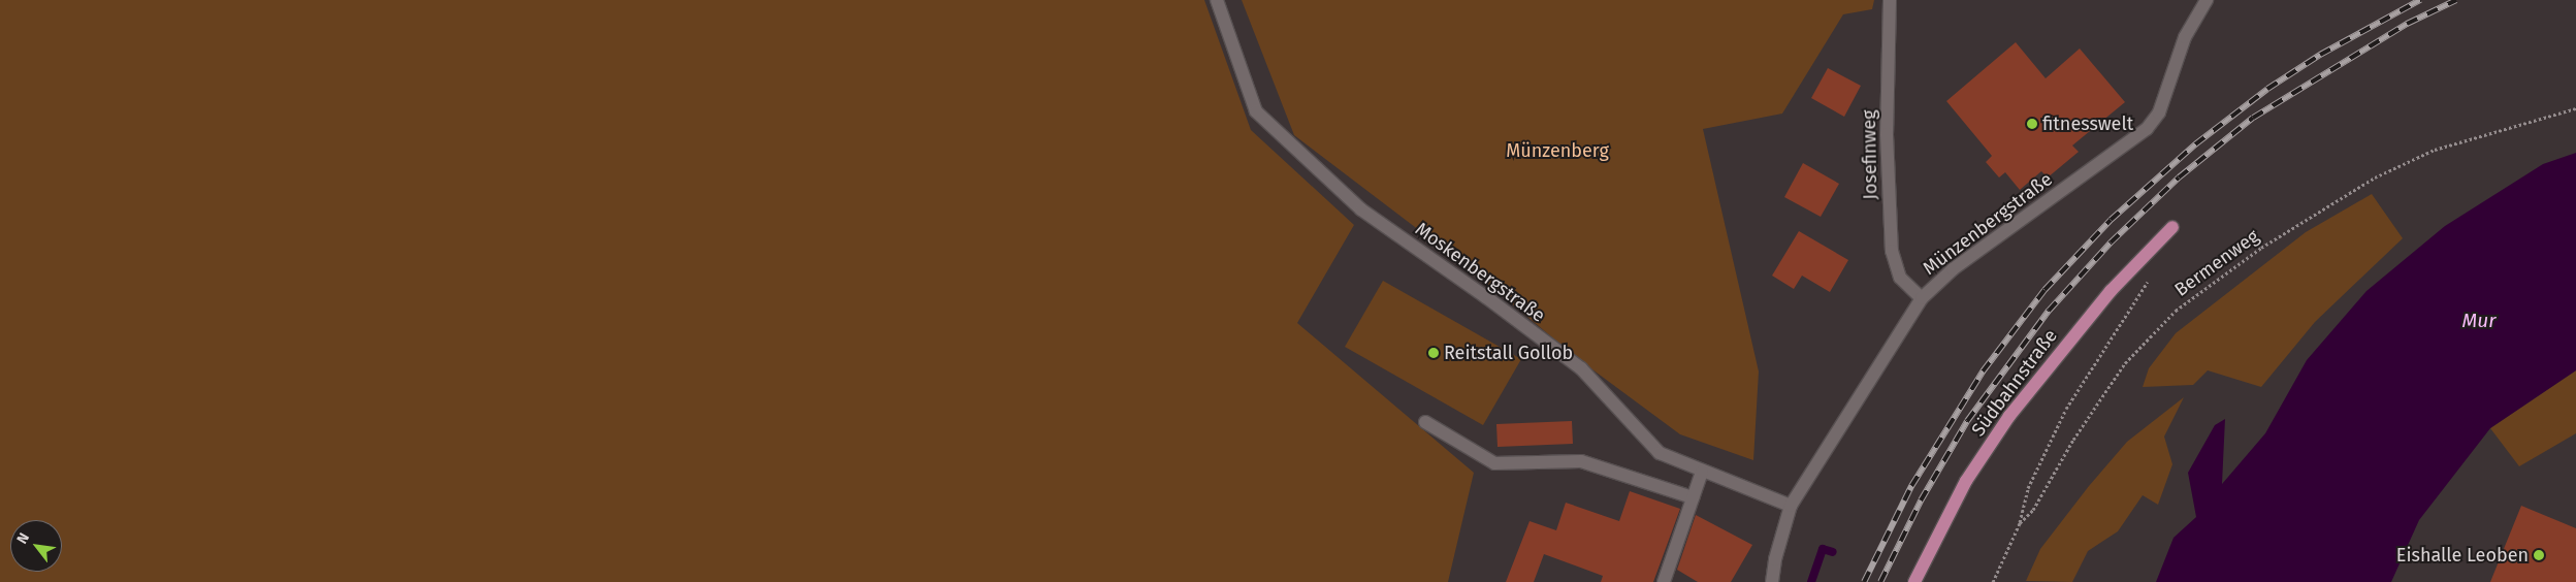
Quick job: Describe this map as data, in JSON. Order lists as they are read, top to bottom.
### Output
{
  "streets": {
    "main road": ["Südbahnstraße"],
    "street": ["Josefinweg", "Münzenbergstraße", "Moskenbergstraße"],
    "path": ["Bermenweg"]
  },
  "crossings": [
    ["Josefinweg", "Münzenbergstraße"],
    ["Münzenbergstraße", "Moskenbergstraße"]
  ],
  "water": ["Mur"],
  "parks": ["Münzenberg"],
  "places": ["fitnesswelt", "Reitstall Gollob", "Eishalle Leoben"],
  "north": "top left"
}
